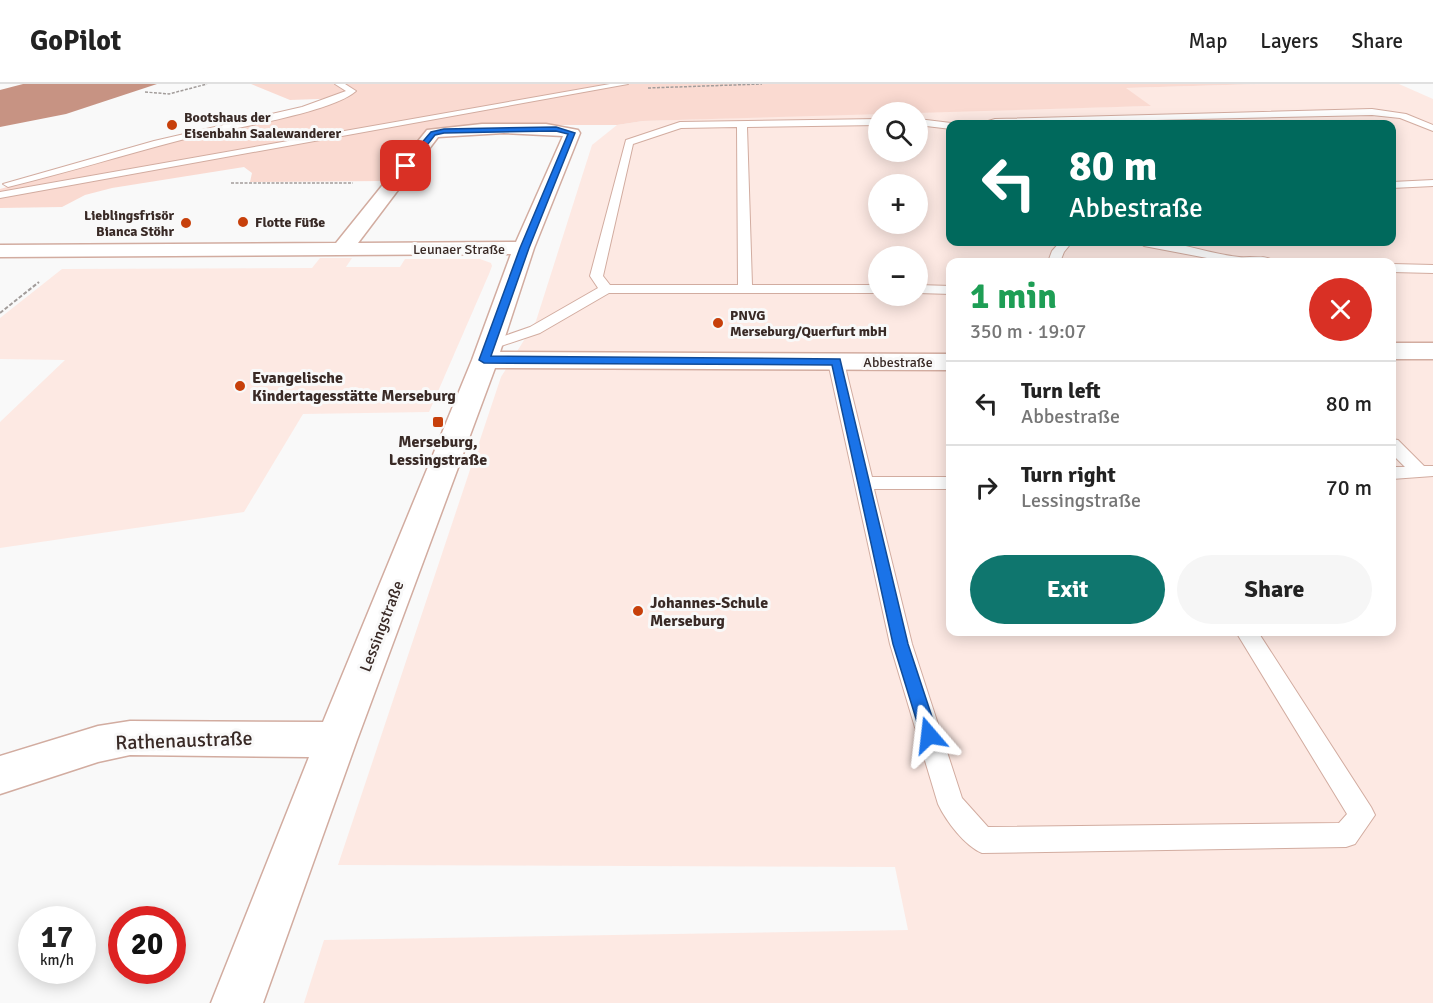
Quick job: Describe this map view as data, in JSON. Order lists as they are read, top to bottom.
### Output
{
  "streets": {
    "street": [
      "Leunaer Straße",
      "Abbestraße",
      "Lessingstraße",
      "Rathenaustraße"
    ]
  },
  "crossings": [
    ["Leunaer Straße", "Lessingstraße"],
    ["Abbestraße", "Lessingstraße"],
    ["Lessingstraße", "Rathenaustraße"]
  ],
  "places": {
    "other": [
      "Bootshaus der Eisenbahn Saalewanderer",
      "Flotte Füße",
      "Lieblingsfrisör Bianca Stöhr",
      "PNVG Merseburg/Querfurt mbH",
      "Evangelische Kindertagesstätte Merseburg",
      "Johannes-Schule Merseburg"
    ],
    "transit": ["Merseburg, Lessingstraße"]
  },
  "page": {
    "header": "GoPilot",
    "nav": ["Map", "Layers", "Share"],
    "map_buttons": ["+", "−"],
    "turn": ["80 m", "Abbestraße"],
    "heading": ["1 min", "350 m · 19:07"],
    "list": [
      {
        "name": "Turn left",
        "note": "Abbestraße",
        "value": "80 m"
      },
      {
        "name": "Turn right",
        "note": "Lessingstraße",
        "value": "70 m"
      }
    ],
    "buttons": ["Exit", "Share"],
    "speed": "17 km/h",
    "limit": "20"
  }
}
